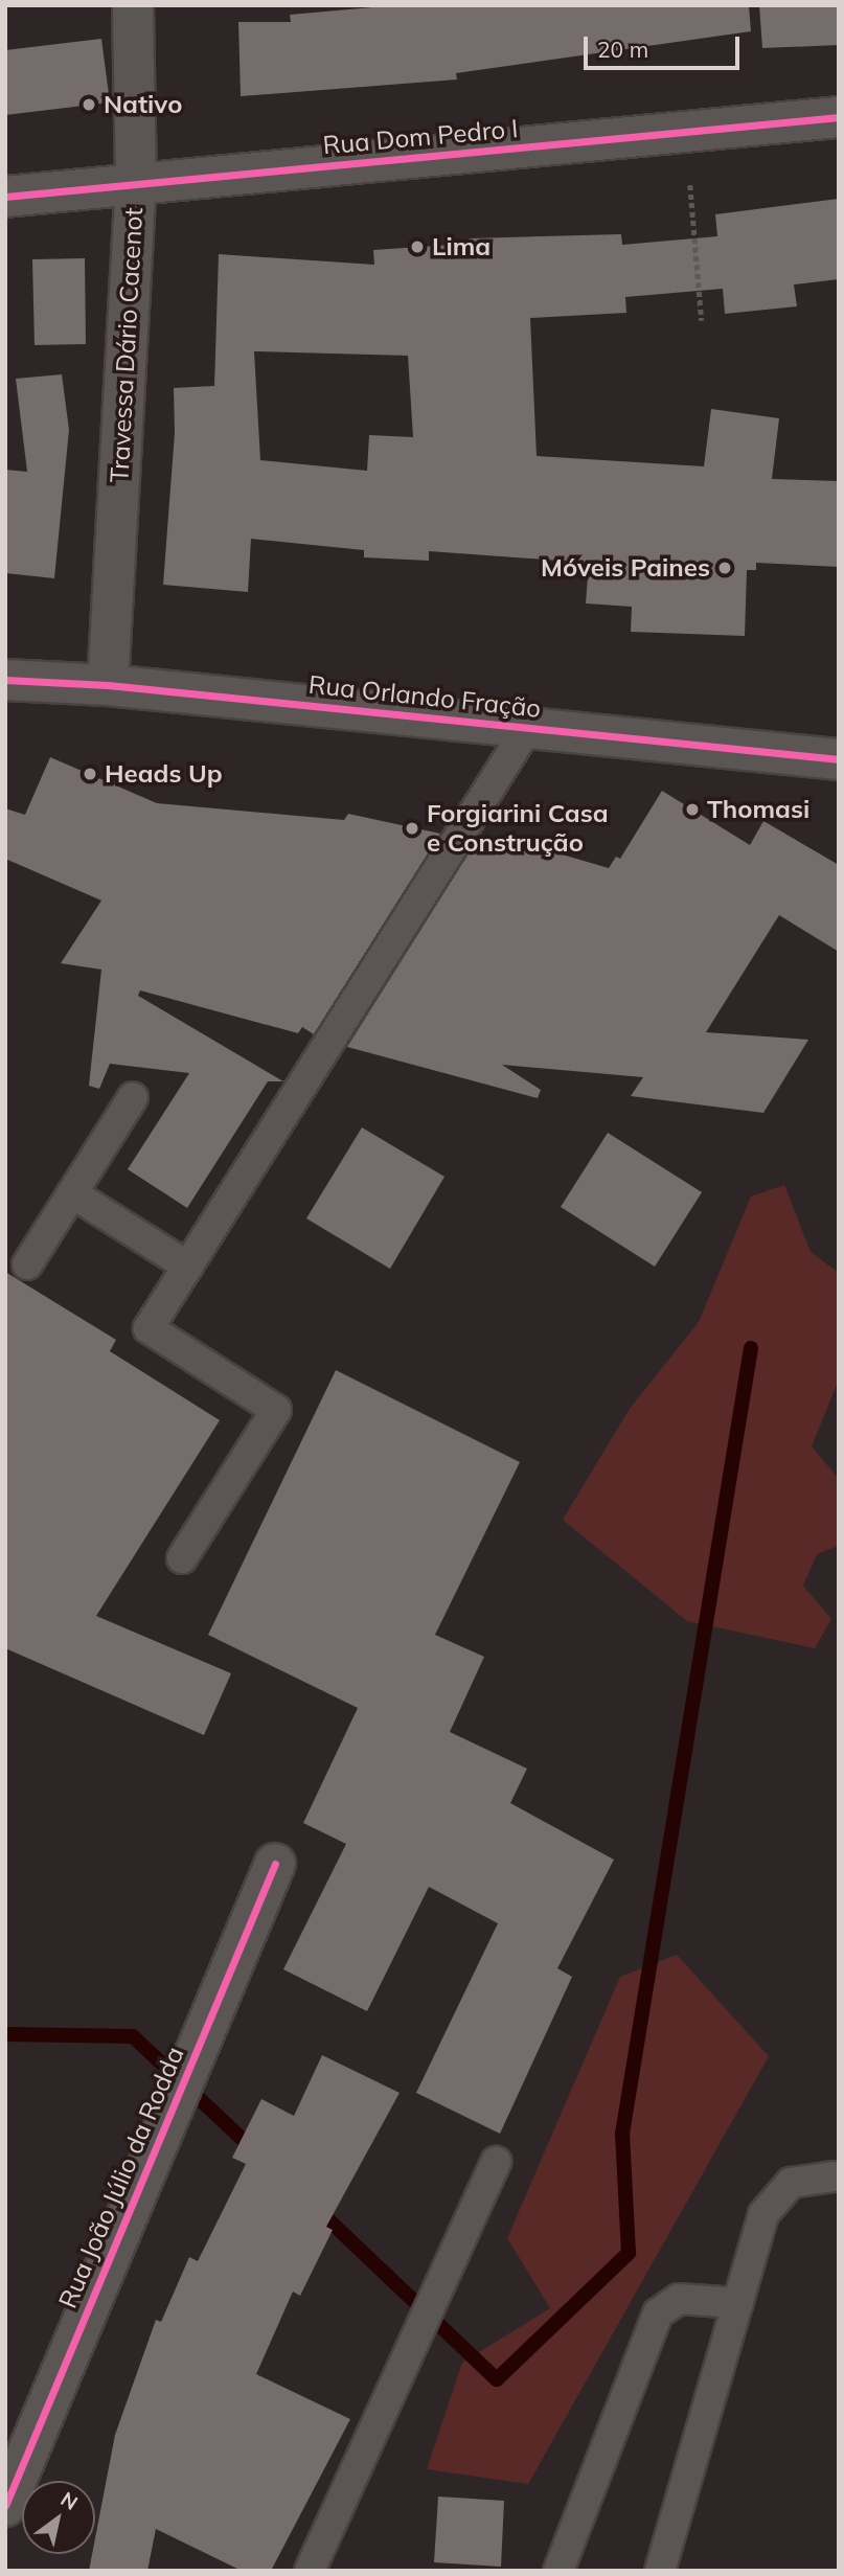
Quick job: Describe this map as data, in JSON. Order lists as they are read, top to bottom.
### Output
{
  "streets": {
    "street": [
      "Rua Dom Pedro I",
      "Travessa Dário Cacenot",
      "Rua Orlando Fração",
      "Rua João Júlio da Rodda"
    ]
  },
  "crossings": [
    ["Rua Dom Pedro I", "Travessa Dário Cacenot"],
    ["Travessa Dário Cacenot", "Rua Orlando Fração"]
  ],
  "places": [
    "Nativo",
    "Lima",
    "Móveis Paines",
    "Heads Up",
    "Thomasi",
    "Forgiarini Casa e Construção"
  ],
  "scale_bar": "20 m",
  "north": "top right"
}
